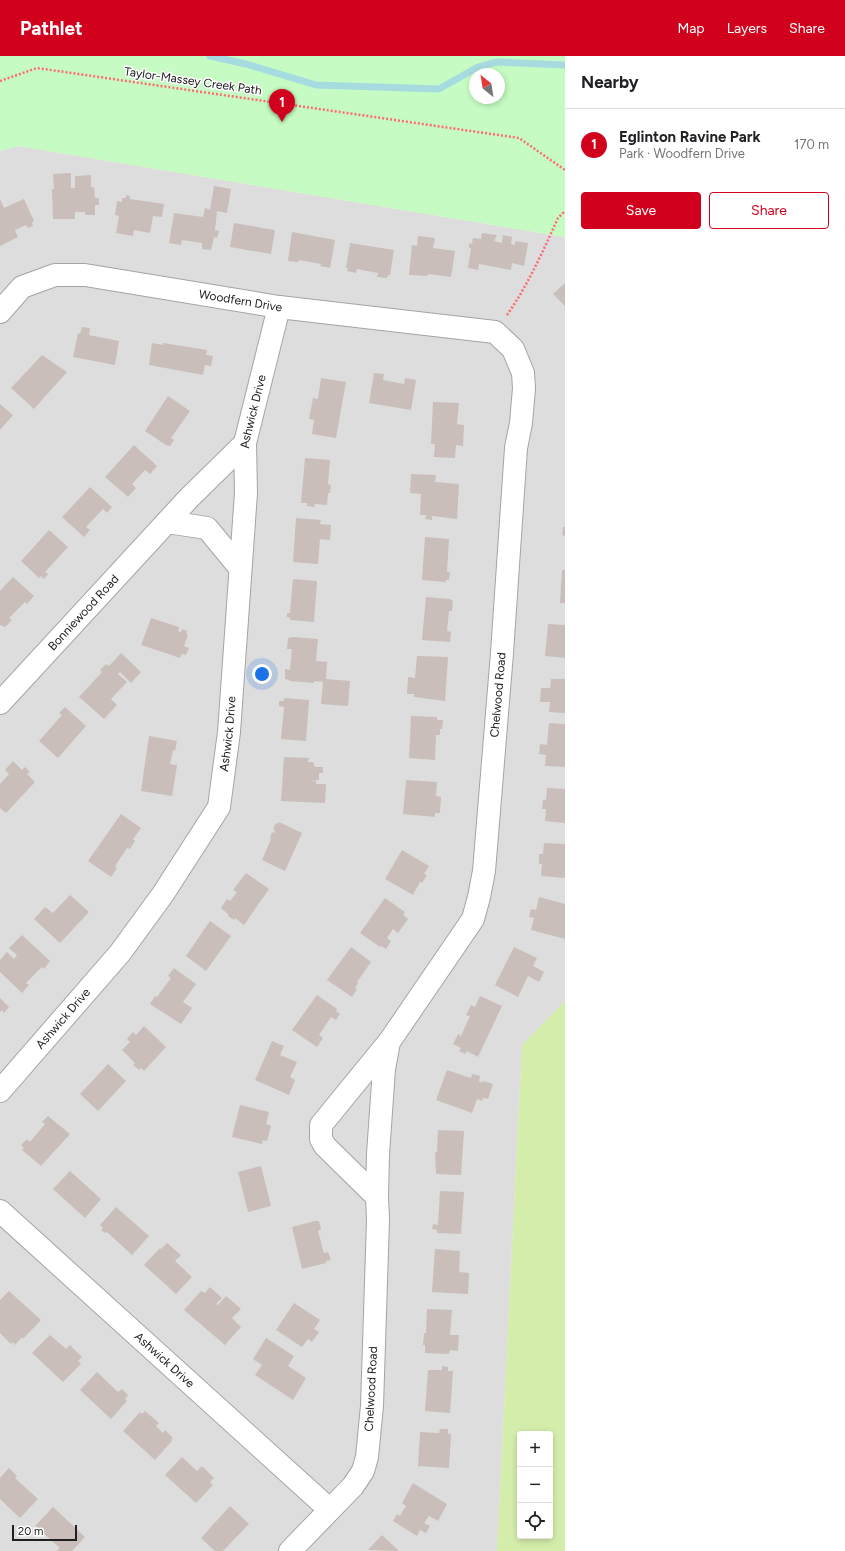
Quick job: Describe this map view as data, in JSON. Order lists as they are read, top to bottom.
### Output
{
  "streets": {
    "street": [
      "Woodfern Drive",
      "Ashwick Drive",
      "Bonniewood Road",
      "Chelwood Road"
    ],
    "path": ["Taylor-Massey Creek Path"]
  },
  "crossings": [
    ["Woodfern Drive", "Ashwick Drive"],
    ["Woodfern Drive", "Chelwood Road"],
    ["Ashwick Drive", "Bonniewood Road"],
    ["Ashwick Drive", "Chelwood Road"]
  ],
  "scale_bar": "20 m",
  "north": "top left",
  "page": {
    "header": "Pathlet",
    "nav": ["Map", "Layers", "Share"],
    "heading": "Nearby",
    "pins": "1",
    "list": [
      {
        "mark": "1",
        "name": "Eglinton Ravine Park",
        "note": "Park · Woodfern Drive",
        "value": "170 m"
      }
    ],
    "buttons": ["Save", "Share"],
    "map_buttons": ["+", "−"],
    "scale": "20 m"
  }
}
